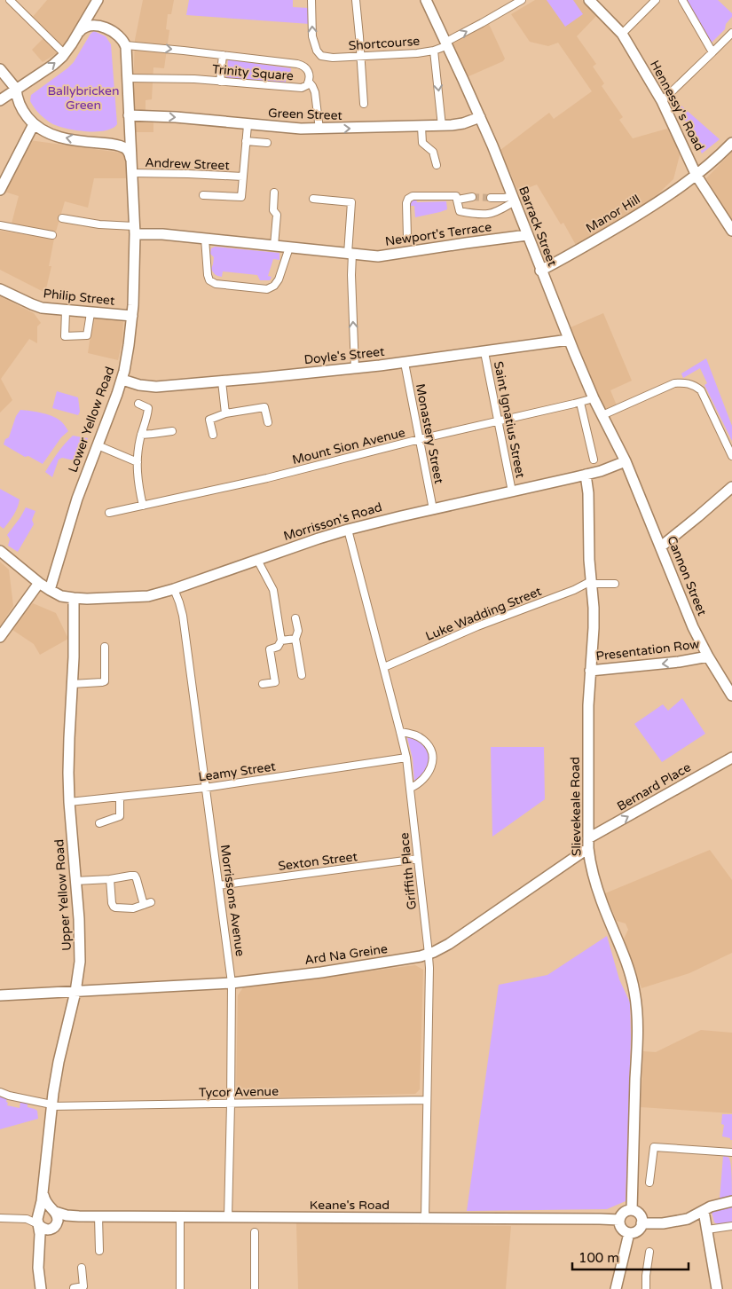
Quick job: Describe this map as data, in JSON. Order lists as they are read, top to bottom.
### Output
{
  "streets": {
    "street": [
      "Shortcourse",
      "Trinity Square",
      "Hennessy's Road",
      "Green Street",
      "Andrew Street",
      "Manor Hill",
      "Barrack Street",
      "Newport's Terrace",
      "Philip Street",
      "Doyle's Street",
      "Lower Yellow Road",
      "Saint Ignatius Street",
      "Monastery Street",
      "Mount Sion Avenue",
      "Morrisson's Road",
      "Cannon Street",
      "Luke Wadding Street",
      "Presentation Row",
      "Leamy Street",
      "Bernard Place",
      "Slievekeale Road",
      "Sexton Street",
      "Griffith Place",
      "Upper Yellow Road",
      "Morrissons Avenue",
      "Ard Na Greine",
      "Tycor Avenue",
      "Keane's Road"
    ]
  },
  "crossings": [
    ["Shortcourse", "Barrack Street"],
    ["Trinity Square", "Lower Yellow Road"],
    ["Hennessy's Road", "Manor Hill"],
    ["Green Street", "Barrack Street"],
    ["Green Street", "Lower Yellow Road"],
    ["Andrew Street", "Lower Yellow Road"],
    ["Manor Hill", "Barrack Street"],
    ["Barrack Street", "Newport's Terrace"],
    ["Barrack Street", "Doyle's Street"],
    ["Barrack Street", "Mount Sion Avenue"],
    ["Barrack Street", "Morrisson's Road"],
    ["Barrack Street", "Cannon Street"],
    ["Newport's Terrace", "Lower Yellow Road"],
    ["Philip Street", "Lower Yellow Road"],
    ["Doyle's Street", "Lower Yellow Road"],
    ["Doyle's Street", "Saint Ignatius Street"],
    ["Doyle's Street", "Monastery Street"],
    ["Lower Yellow Road", "Morrisson's Road"],
    ["Saint Ignatius Street", "Mount Sion Avenue"],
    ["Saint Ignatius Street", "Morrisson's Road"],
    ["Monastery Street", "Mount Sion Avenue"],
    ["Monastery Street", "Morrisson's Road"],
    ["Morrisson's Road", "Cannon Street"],
    ["Morrisson's Road", "Slievekeale Road"],
    ["Morrisson's Road", "Griffith Place"],
    ["Morrisson's Road", "Upper Yellow Road"],
    ["Morrisson's Road", "Morrissons Avenue"],
    ["Cannon Street", "Presentation Row"],
    ["Luke Wadding Street", "Slievekeale Road"],
    ["Luke Wadding Street", "Griffith Place"],
    ["Presentation Row", "Slievekeale Road"],
    ["Leamy Street", "Griffith Place"],
    ["Leamy Street", "Upper Yellow Road"],
    ["Leamy Street", "Morrissons Avenue"],
    ["Bernard Place", "Slievekeale Road"],
    ["Bernard Place", "Ard Na Greine"],
    ["Slievekeale Road", "Ard Na Greine"],
    ["Slievekeale Road", "Keane's Road"],
    ["Sexton Street", "Griffith Place"],
    ["Sexton Street", "Morrissons Avenue"],
    ["Griffith Place", "Ard Na Greine"],
    ["Griffith Place", "Tycor Avenue"],
    ["Griffith Place", "Keane's Road"],
    ["Upper Yellow Road", "Ard Na Greine"],
    ["Upper Yellow Road", "Tycor Avenue"],
    ["Upper Yellow Road", "Keane's Road"],
    ["Morrissons Avenue", "Ard Na Greine"],
    ["Morrissons Avenue", "Tycor Avenue"],
    ["Morrissons Avenue", "Keane's Road"]
  ],
  "one_way": ["Green Street", "Presentation Row", "Bernard Place"],
  "parks": ["Ballybricken Green"],
  "scale_bar": "100 m"
}
